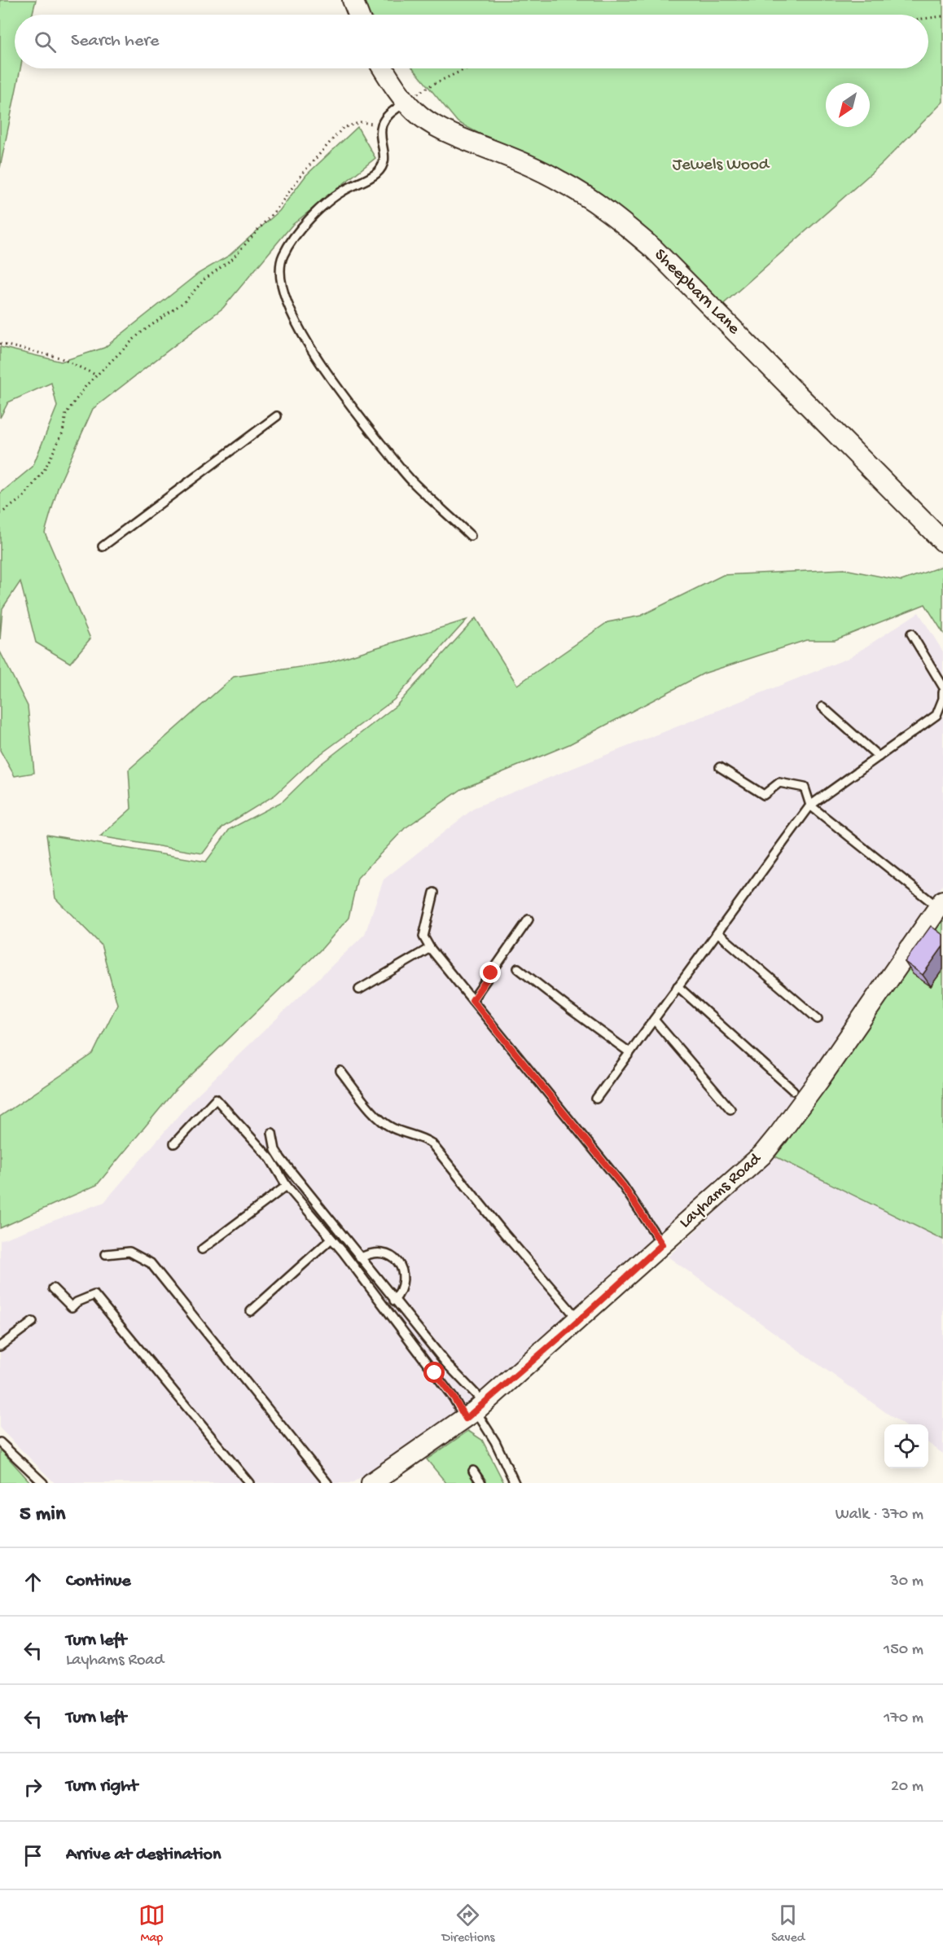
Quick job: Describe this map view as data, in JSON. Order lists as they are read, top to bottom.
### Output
{
  "streets": {
    "street": ["Sheepbarn Lane", "Layhams Road"]
  },
  "parks": ["Jewels Wood"],
  "north": "bottom left",
  "page": {
    "search": "Search here",
    "heading": ["5 min", "Walk · 370 m"],
    "list": [
      ["Continue", "30 m"],
      ["Turn left", "Layhams Road", "150 m"],
      ["Turn left", "170 m"],
      ["Turn right", "20 m"],
      "Arrive at destination"
    ],
    "nav": ["Map", "Directions", "Saved"]
  }
}
